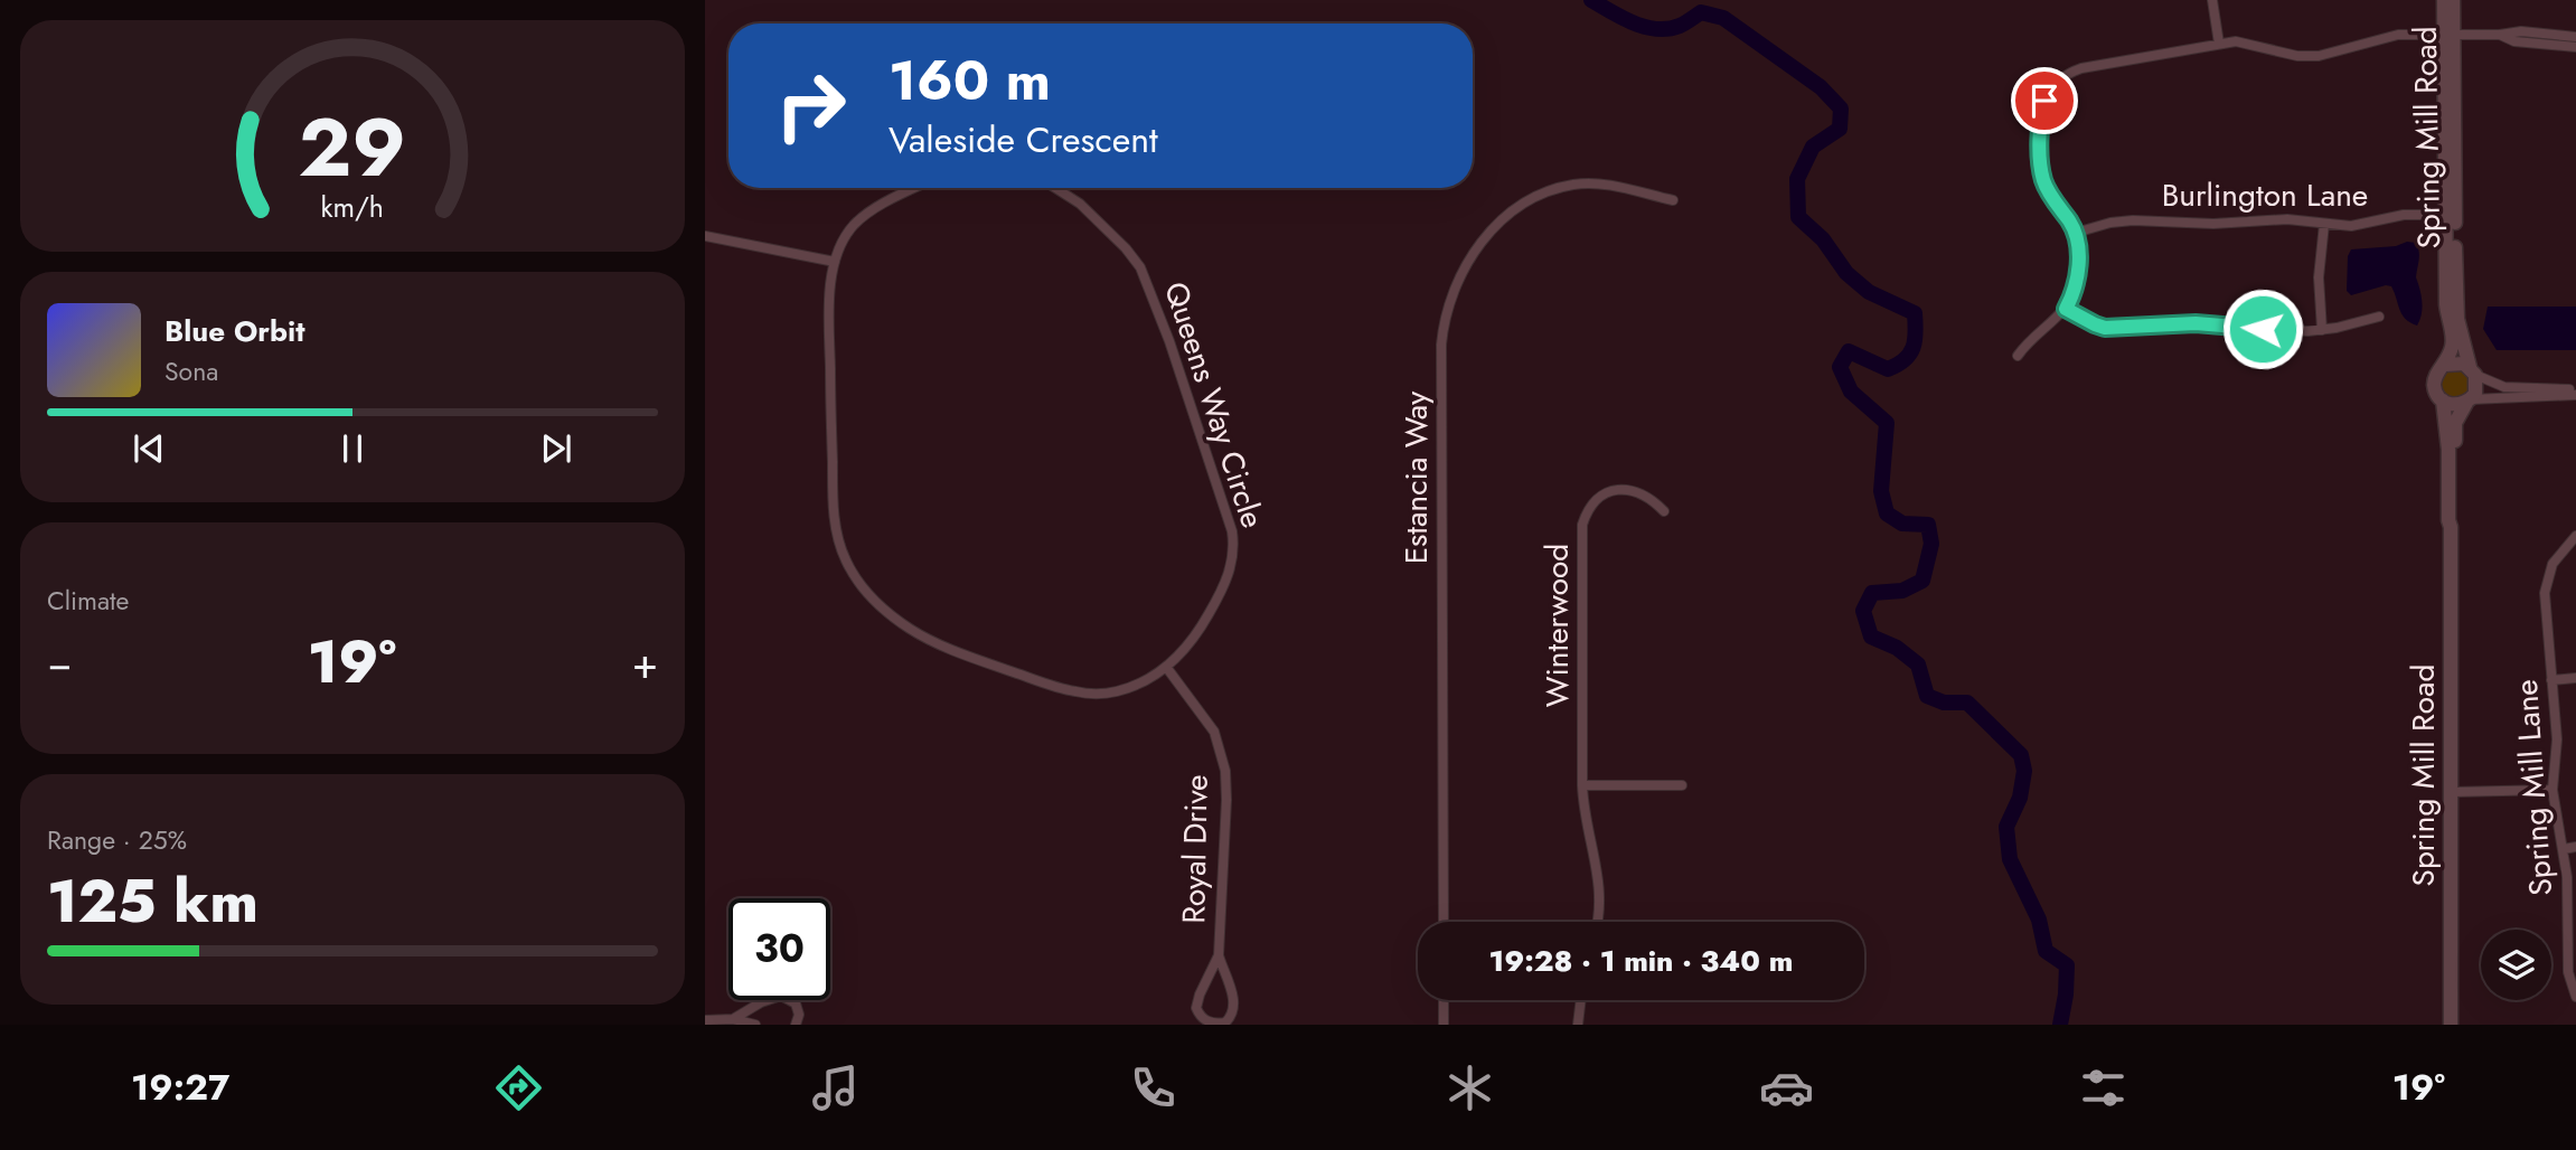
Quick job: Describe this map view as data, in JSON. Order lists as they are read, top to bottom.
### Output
{
  "streets": {
    "street": [
      "Spring Mill Road",
      "Burlington Lane",
      "Queens Way Circle",
      "Estancia Way",
      "Winterwood",
      "Spring Mill Lane",
      "Royal Drive"
    ]
  },
  "crossings": [
    ["Spring Mill Road", "Burlington Lane"],
    ["Queens Way Circle", "Royal Drive"]
  ],
  "page": {
    "turn": ["160 m", "Valeside Crescent"],
    "song": ["Blue Orbit", "Sona"],
    "tile": [
      "Climate",
      ["Range · 25%", "125 km"]
    ],
    "heat": ["−", "19°", "+"],
    "limit": "30",
    "trip": "19:28 · 1 min · 340 m",
    "tabs": ["19:27", "19°"],
    "gauge": ["29", "km/h"]
  }
}
